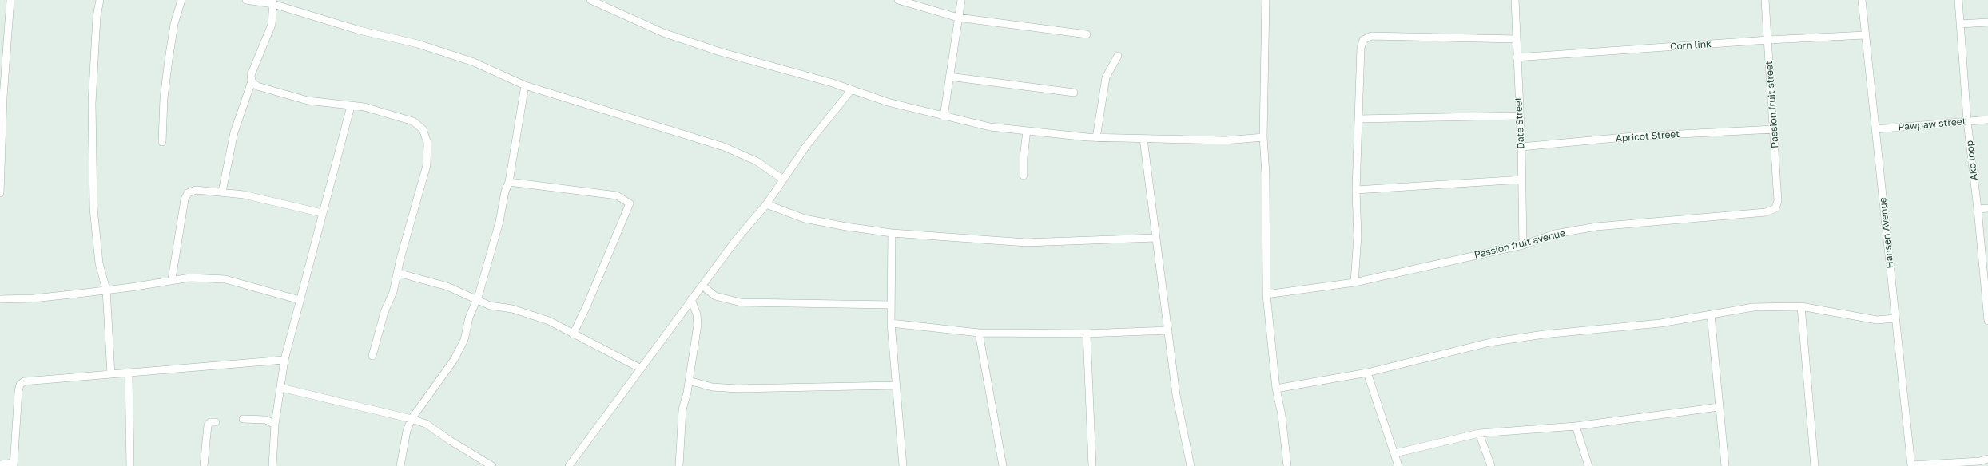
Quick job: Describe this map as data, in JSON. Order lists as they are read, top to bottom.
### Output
{
  "streets": {
    "street": [
      "Corn link",
      "Passion fruit street",
      "Date Street",
      "Pawpaw street",
      "Apricot Street",
      "Ako loop",
      "Hansen Avenue",
      "Passion fruit avenue"
    ]
  },
  "crossings": [
    ["Corn link", "Passion fruit street"],
    ["Corn link", "Date Street"],
    ["Corn link", "Hansen Avenue"],
    ["Passion fruit street", "Apricot Street"],
    ["Passion fruit street", "Passion fruit avenue"],
    ["Date Street", "Apricot Street"],
    ["Date Street", "Passion fruit avenue"],
    ["Pawpaw street", "Ako loop"],
    ["Pawpaw street", "Hansen Avenue"]
  ]
}
